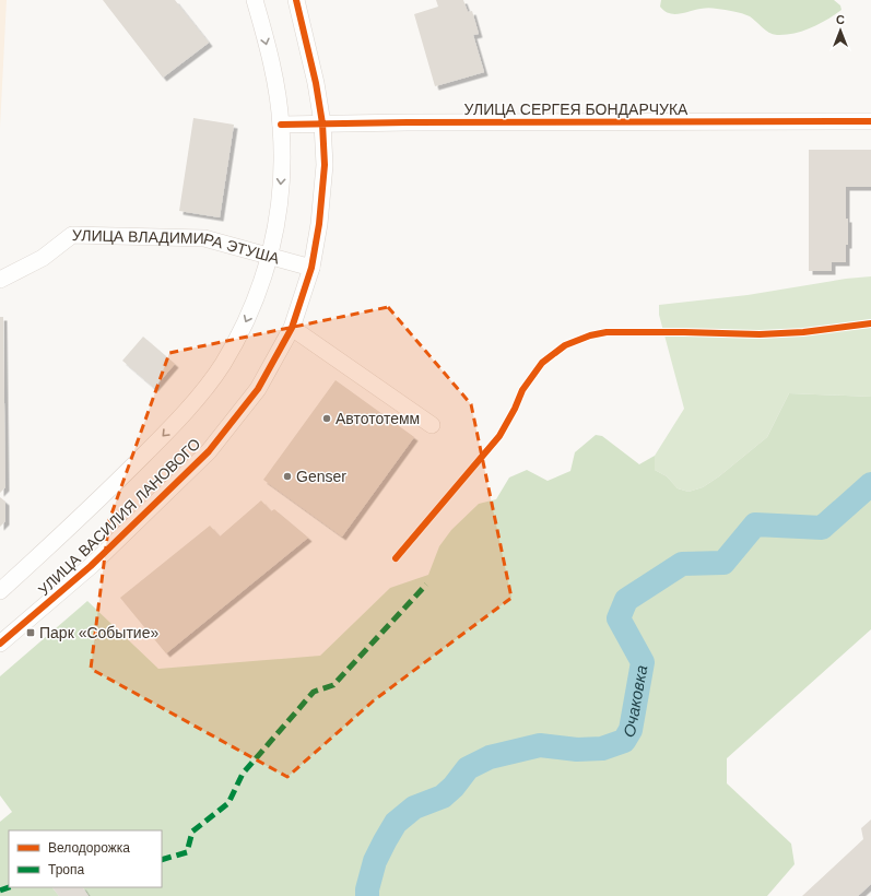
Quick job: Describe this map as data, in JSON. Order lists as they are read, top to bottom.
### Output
{
  "streets": {
    "street": ["УЛИЦА СЕРГЕЯ БОНДАРЧУКА", "УЛИЦА ВЛАДИМИРА ЭТУША", "УЛИЦА ВАСИЛИЯ ЛАНОВОГО"]
  },
  "crossings": [
    ["УЛИЦА СЕРГЕЯ БОНДАРЧУКА", "УЛИЦА ВАСИЛИЯ ЛАНОВОГО"],
    ["УЛИЦА ВЛАДИМИРА ЭТУША", "УЛИЦА ВАСИЛИЯ ЛАНОВОГО"]
  ],
  "water": ["Очаковка"],
  "places": {
    "other": ["Автототемм", "Genser"],
    "transit": ["Парк «Событие»"]
  },
  "legend": ["Велодорожка", "Тропа"],
  "north": "top"
}
